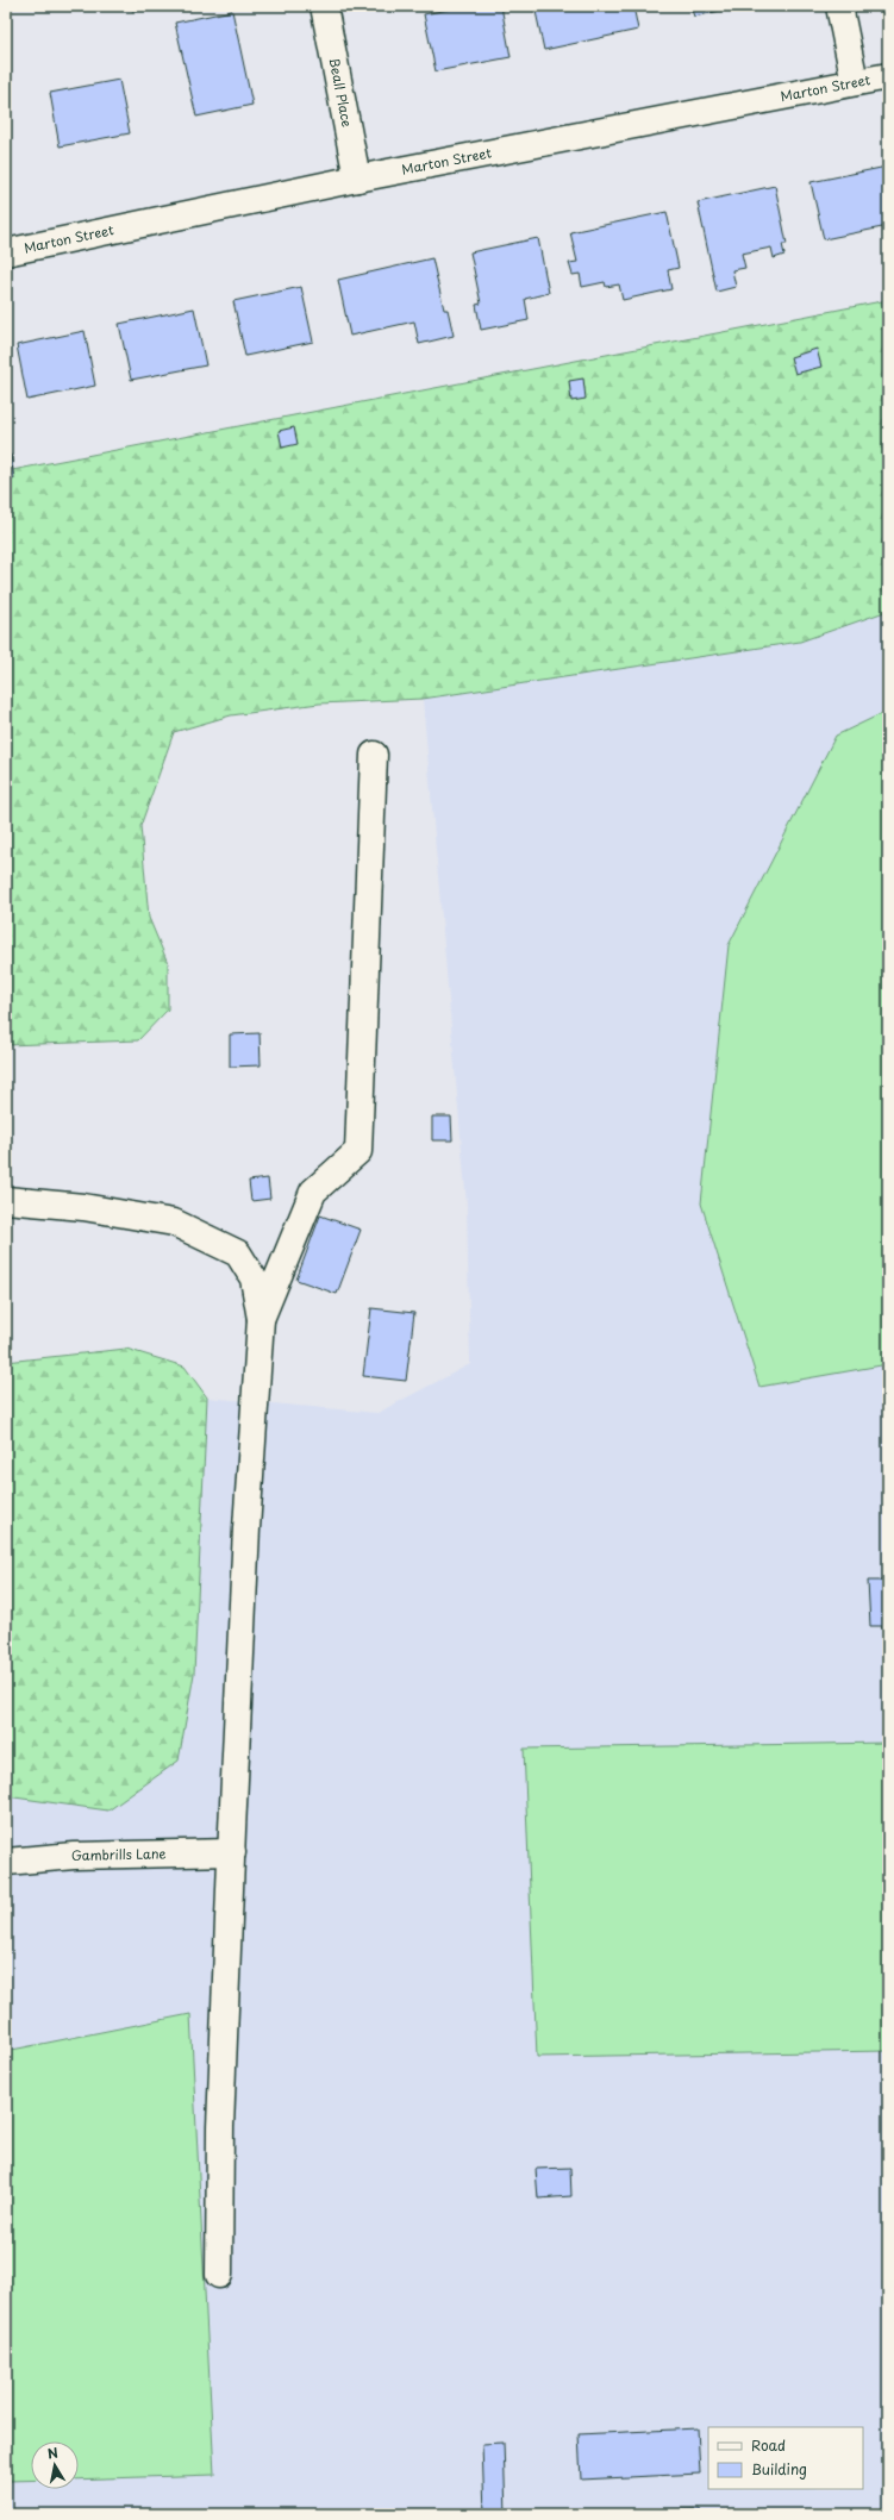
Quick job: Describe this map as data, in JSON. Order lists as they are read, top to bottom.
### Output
{
  "streets": {
    "street": ["Marton Street", "Beall Place", "Gambrills Lane"]
  },
  "crossings": [
    ["Marton Street", "Beall Place"]
  ],
  "legend": ["Road", "Building"],
  "north": "top"
}
